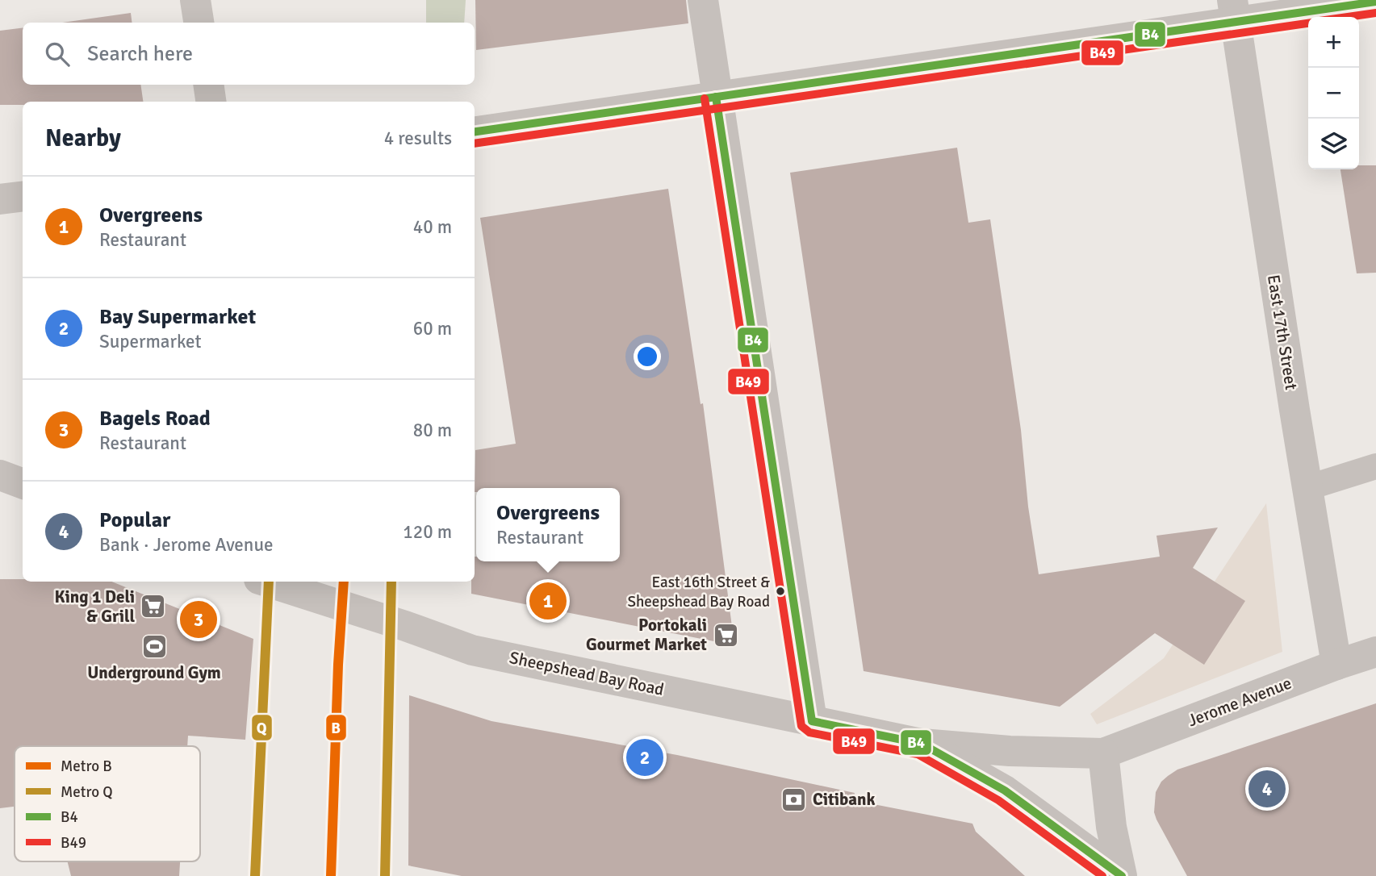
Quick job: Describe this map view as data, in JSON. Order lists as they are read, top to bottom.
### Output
{
  "streets": {
    "street": ["East 17th Street", "Sheepshead Bay Road", "Jerome Avenue"]
  },
  "crossings": [
    ["East 17th Street", "Jerome Avenue"],
    ["Sheepshead Bay Road", "Jerome Avenue"]
  ],
  "places": {
    "other": ["East 16th Street & Sheepshead Bay Road"],
    "supermarket": ["King 1 Deli & Grill", "Portokali Gourmet Market"],
    "sports": ["Underground Gym"],
    "bank": ["Citibank"]
  },
  "lines": [
    "transit line B4",
    "transit line B49",
    "metro line B",
    "metro line Q"
  ],
  "legend": [
    "Metro B",
    "Metro Q",
    "B4",
    "B49"
  ],
  "page": {
    "map_buttons": ["+", "−"],
    "search": "Search here",
    "heading": ["Nearby", "4 results"],
    "list": [
      {
        "mark": "1",
        "name": "Overgreens",
        "note": "Restaurant",
        "value": "40 m"
      },
      {
        "mark": "2",
        "name": "Bay Supermarket",
        "note": "Supermarket",
        "value": "60 m"
      },
      {
        "mark": "3",
        "name": "Bagels Road",
        "note": "Restaurant",
        "value": "80 m"
      },
      {
        "mark": "4",
        "name": "Popular",
        "note": "Bank · Jerome Avenue",
        "value": "120 m"
      }
    ],
    "popup": ["Overgreens", "Restaurant"],
    "pins": [
      "1",
      "3",
      "2",
      "4"
    ]
  }
}
